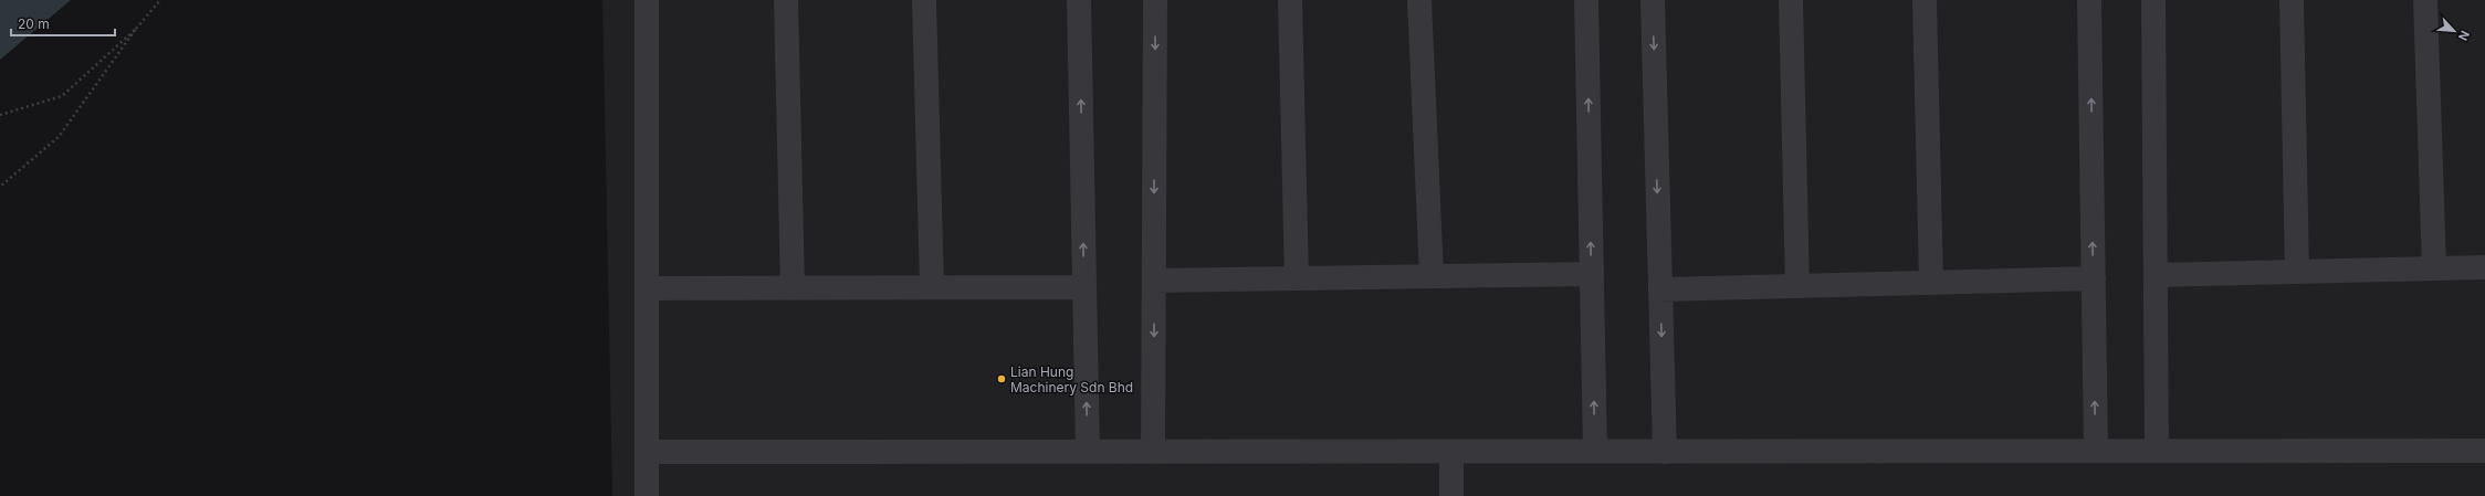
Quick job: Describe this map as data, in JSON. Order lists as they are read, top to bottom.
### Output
{
  "places": ["Lian Hung Machinery Sdn Bhd"],
  "scale_bar": "20 m",
  "north": "bottom right"
}
